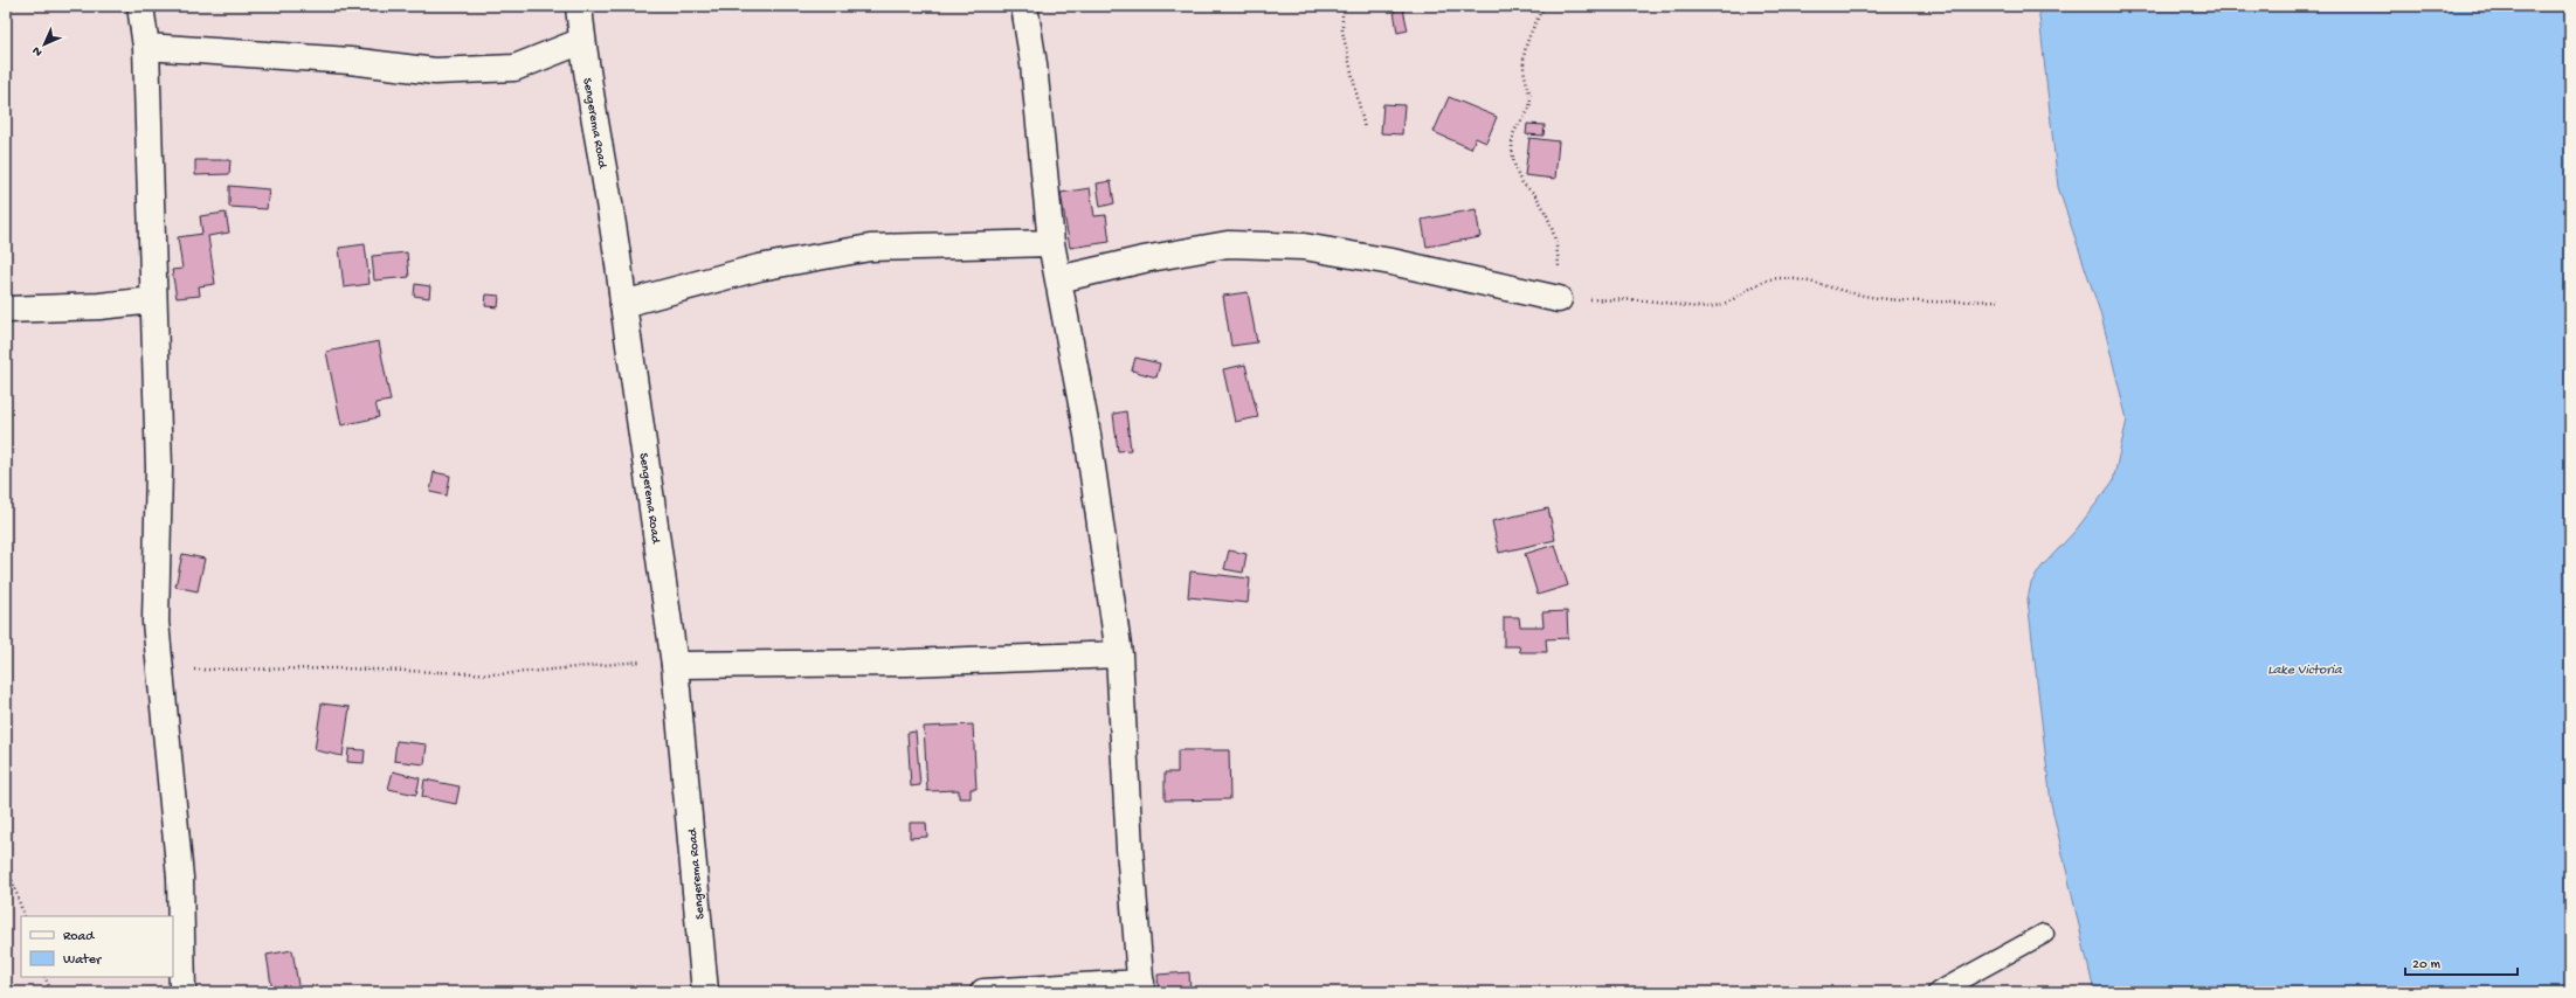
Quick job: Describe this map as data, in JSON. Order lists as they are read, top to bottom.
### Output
{
  "streets": {
    "street": ["Sengerema Road"]
  },
  "water": ["Lake Victoria"],
  "legend": ["Road", "Water"],
  "scale_bar": "20 m",
  "north": "bottom left"
}
